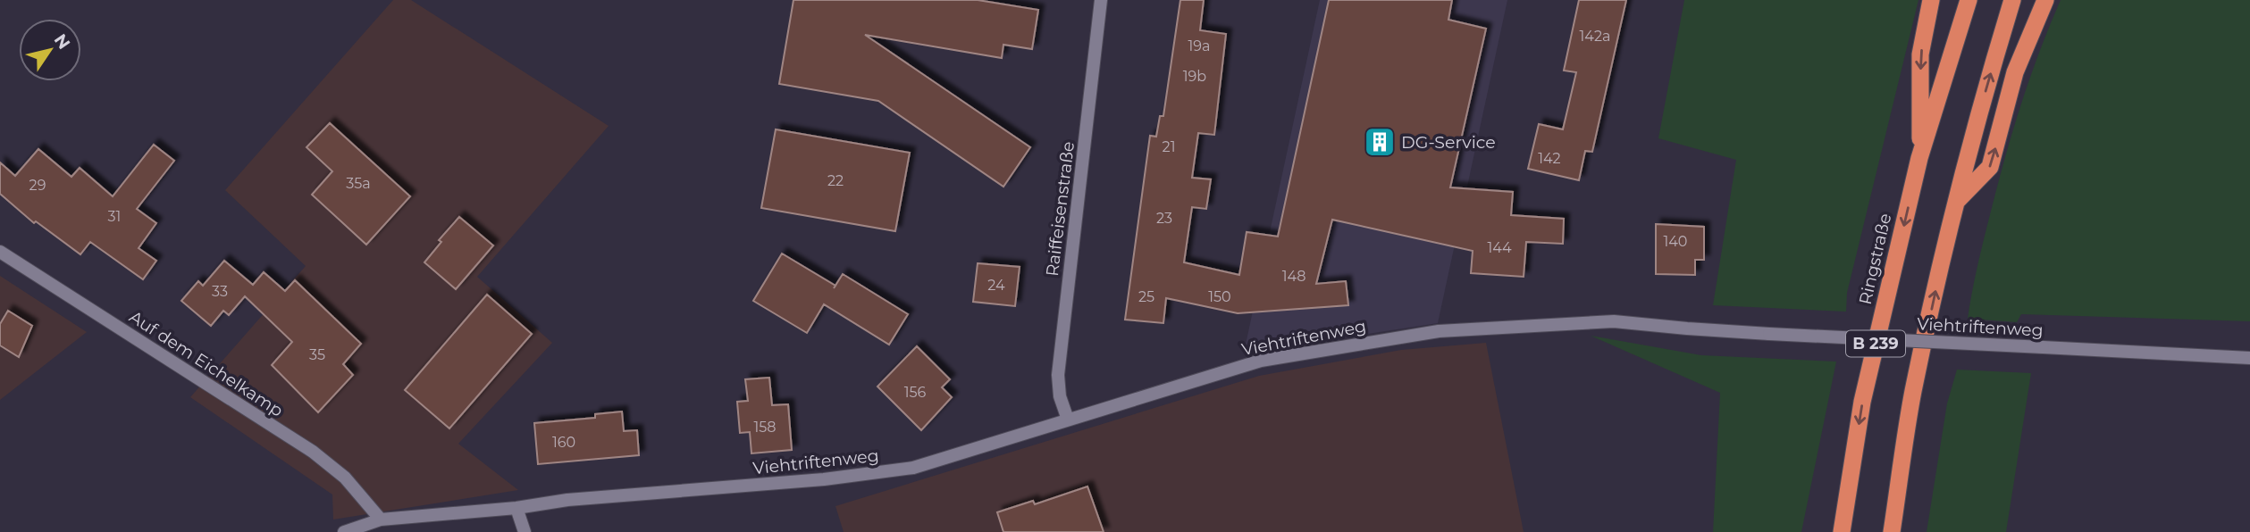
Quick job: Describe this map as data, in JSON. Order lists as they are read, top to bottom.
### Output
{
  "streets": {
    "highway": ["Ringstraße", "B 239"],
    "street": ["Raiffeisenstraße", "Viehtriftenweg", "Auf dem Eichelkamp"]
  },
  "crossings": [
    ["Raiffeisenstraße", "Viehtriftenweg"],
    ["Viehtriftenweg", "Auf dem Eichelkamp"]
  ],
  "places": {
    "building": ["DG-Service"]
  },
  "house_numbers": [
    "142a",
    "19a",
    "19b",
    "21",
    "142",
    "22",
    "35a",
    "29",
    "31",
    "23",
    "140",
    "144",
    "148",
    "24",
    "33",
    "25",
    "150",
    "35",
    "156",
    "158",
    "160"
  ],
  "north": "top right"
}
